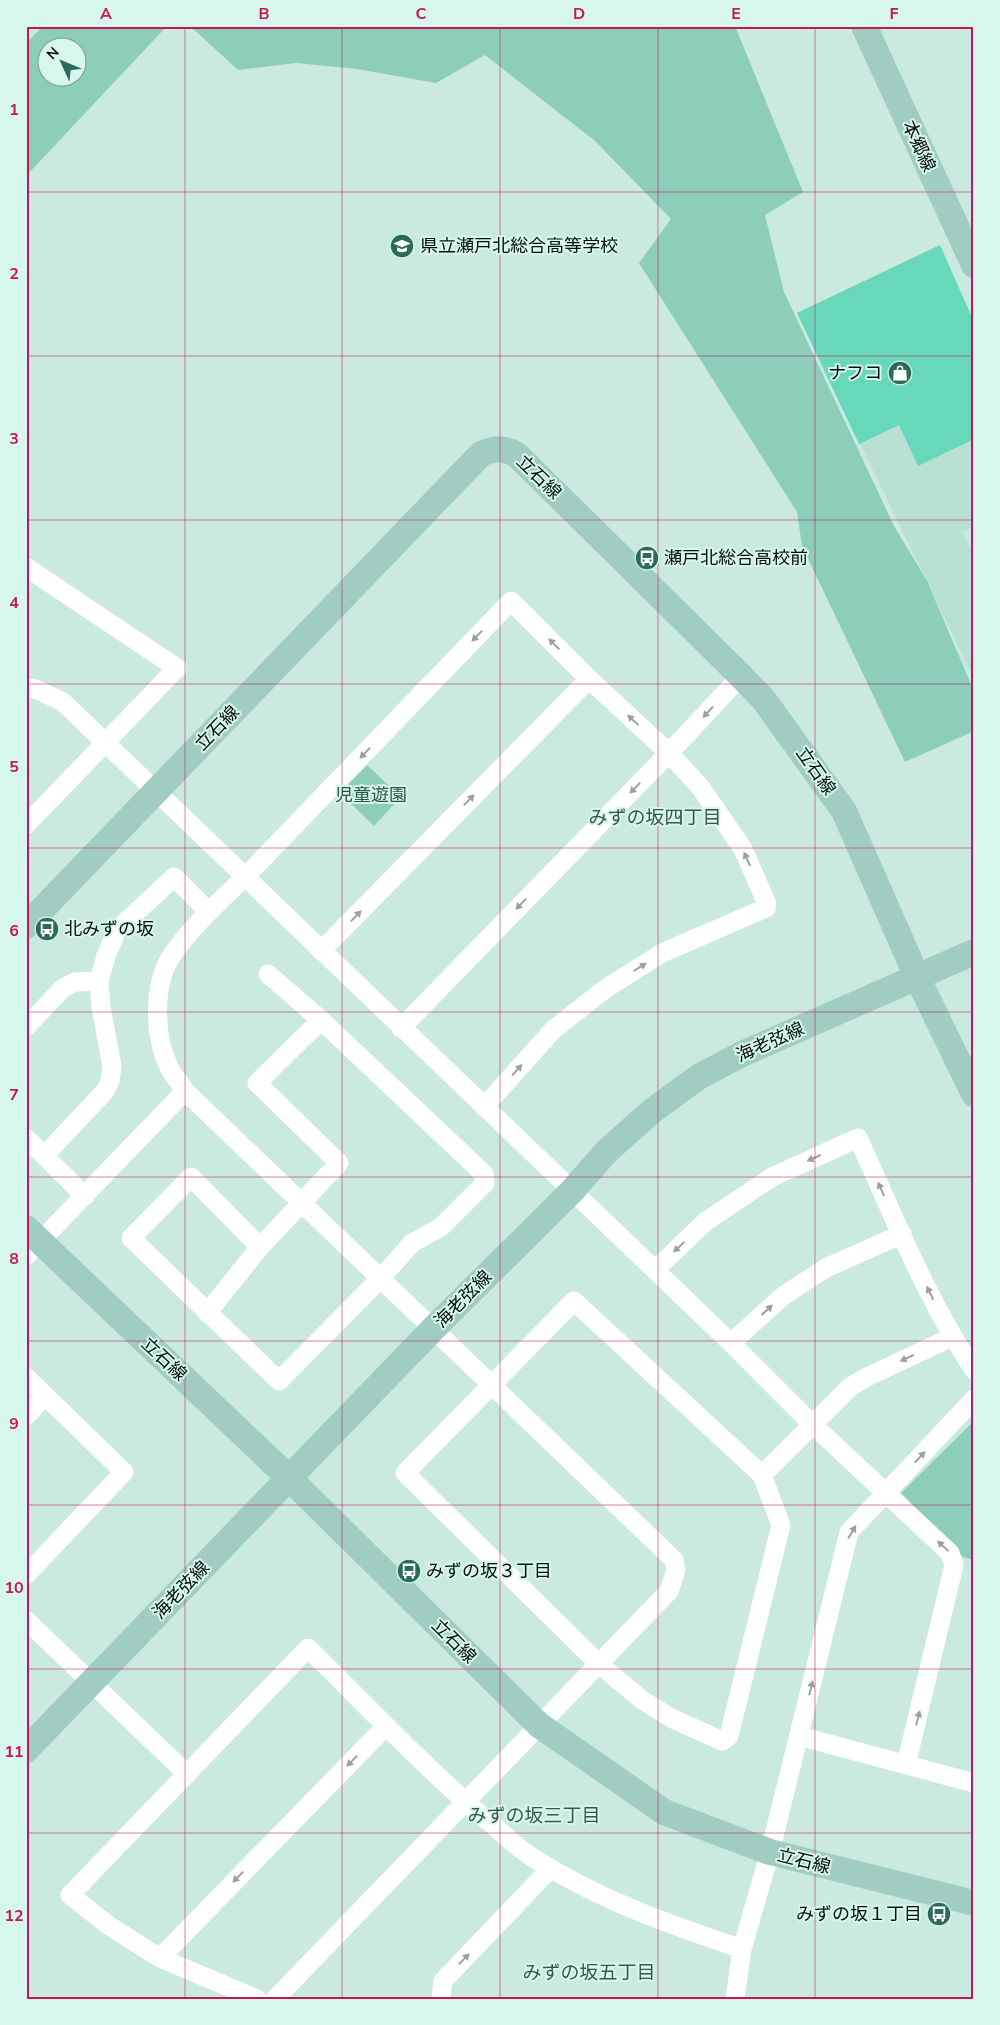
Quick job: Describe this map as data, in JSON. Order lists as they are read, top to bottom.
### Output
{
  "streets": {
    "street": ["本郷線", "立石線", "海老弦線"]
  },
  "crossings": [
    ["立石線", "海老弦線"]
  ],
  "districts": ["みずの坂四丁目", "みずの坂三丁目", "みずの坂五丁目"],
  "parks": ["児童遊園"],
  "places": {
    "school or university": ["県立瀬戸北総合高等学校"],
    "shop": ["ナフコ"],
    "bus stop": [
      "瀬戸北総合高校前",
      "北みずの坂",
      "みずの坂３丁目",
      "みずの坂１丁目"
    ]
  },
  "north": "top left",
  "grid": {
    "columns": [
      "A",
      "B",
      "C",
      "D",
      "E",
      "F"
    ],
    "rows": [
      "1",
      "2",
      "3",
      "4",
      "5",
      "6",
      "7",
      "8",
      "9",
      "10",
      "11",
      "12"
    ]
  }
}
